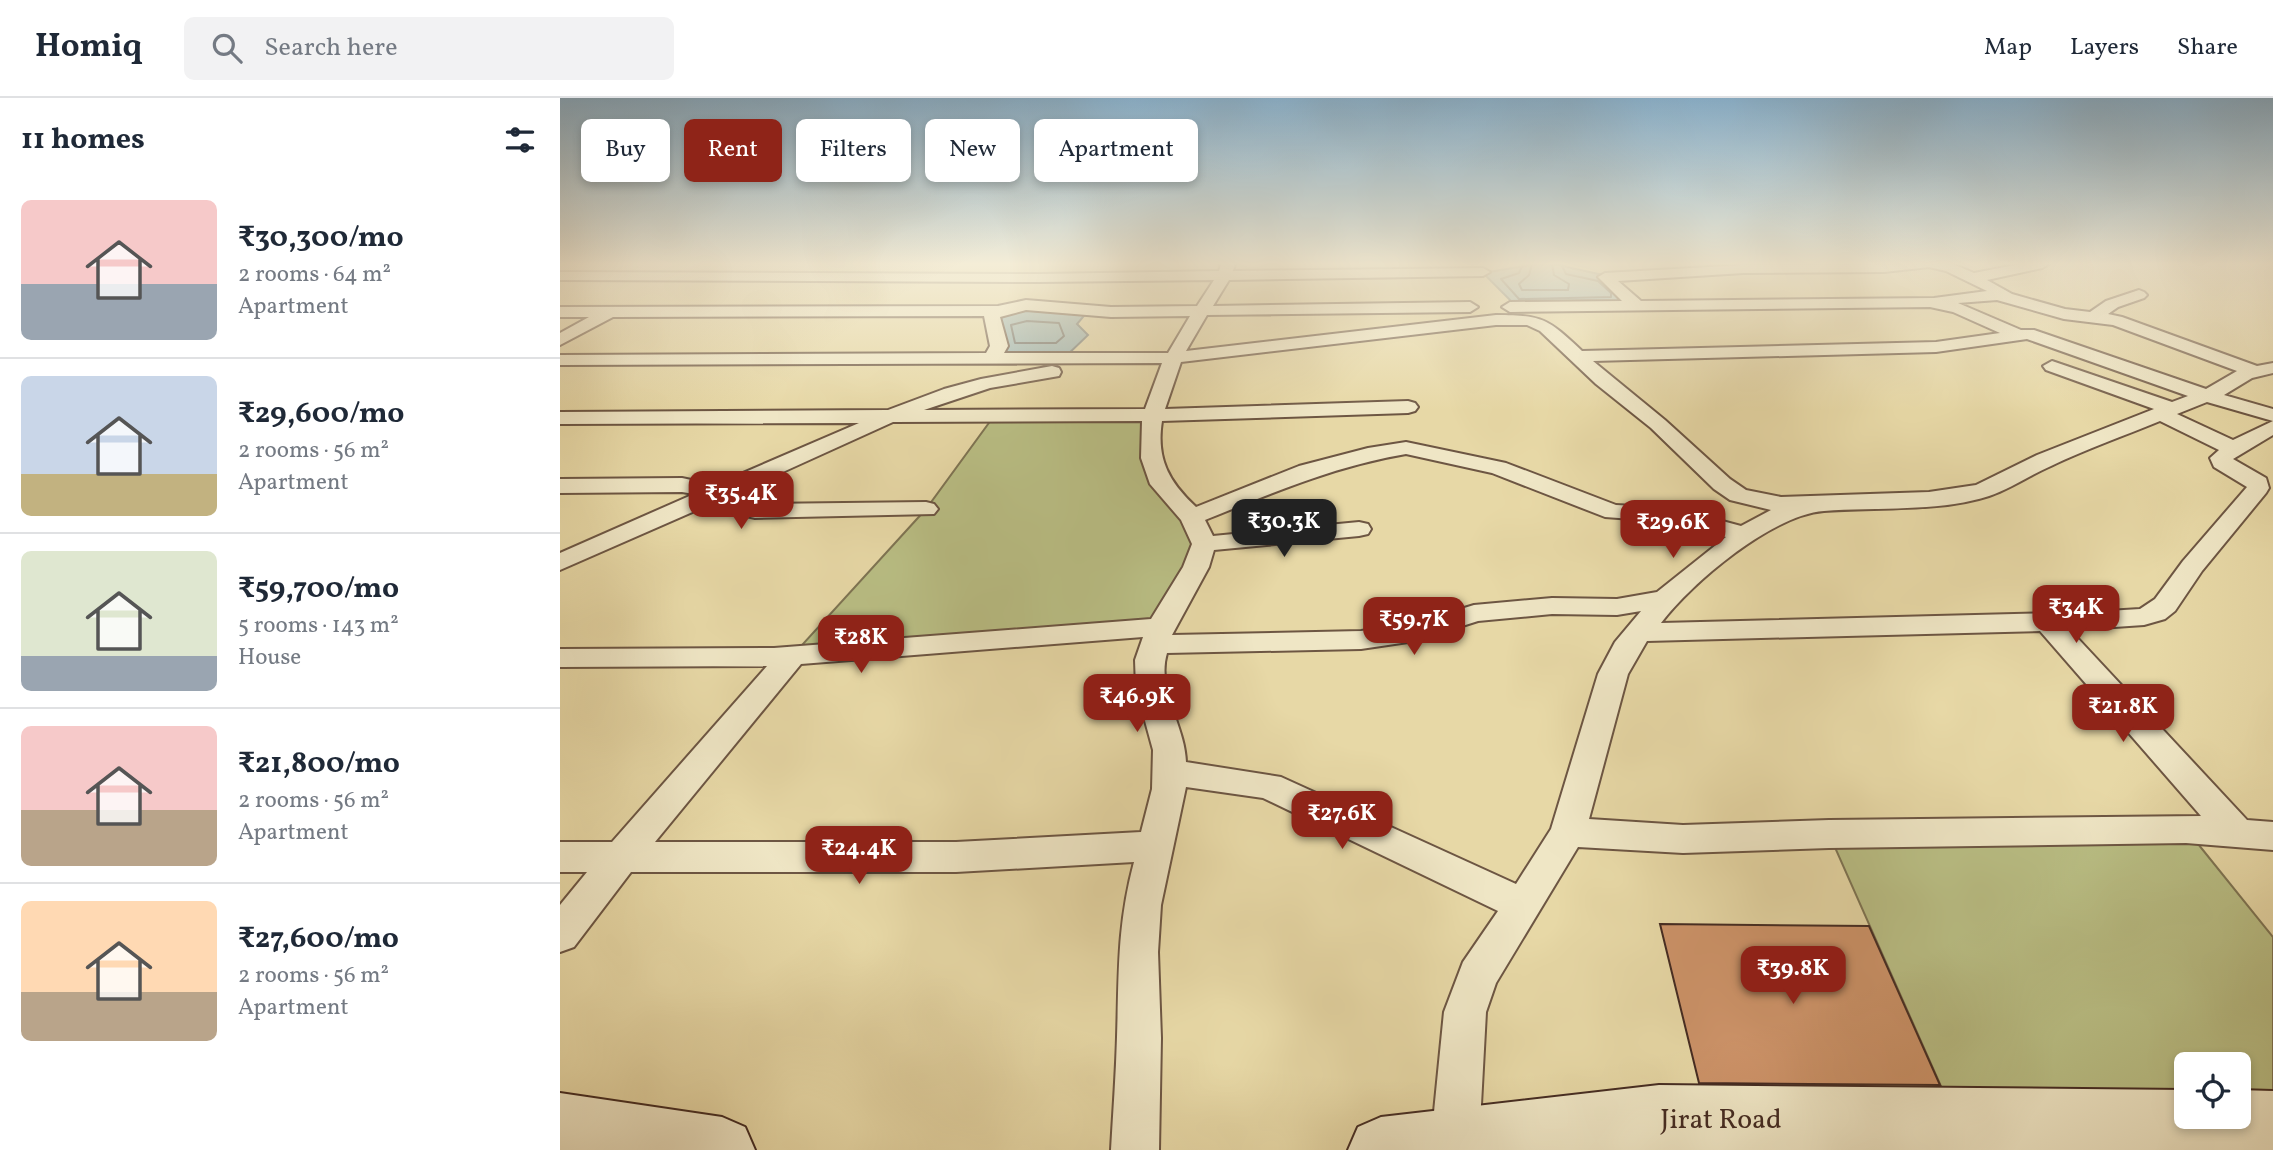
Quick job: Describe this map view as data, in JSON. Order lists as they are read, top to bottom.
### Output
{
  "streets": {
    "main road": ["Jirat Road"]
  },
  "page": {
    "header": "Homiq",
    "search": "Search here",
    "nav": ["Map", "Layers", "Share"],
    "heading": "11 homes",
    "chip": [
      "Buy",
      "Rent",
      "Filters",
      "New",
      "Apartment"
    ],
    "list": [
      {
        "name": "₹30,300/mo",
        "note": "2 rooms · 64 m² · Apartment"
      },
      {
        "name": "₹29,600/mo",
        "note": "2 rooms · 56 m² · Apartment"
      },
      {
        "name": "₹59,700/mo",
        "note": "5 rooms · 143 m² · House"
      },
      {
        "name": "₹21,800/mo",
        "note": "2 rooms · 56 m² · Apartment"
      },
      {
        "name": "₹27,600/mo",
        "note": "2 rooms · 56 m² · Apartment"
      }
    ],
    "price": [
      "₹35.4K",
      "₹30.3K",
      "₹29.6K",
      "₹34K",
      "₹59.7K",
      "₹28K",
      "₹46.9K",
      "₹21.8K",
      "₹27.6K",
      "₹24.4K",
      "₹39.8K"
    ]
  }
}
